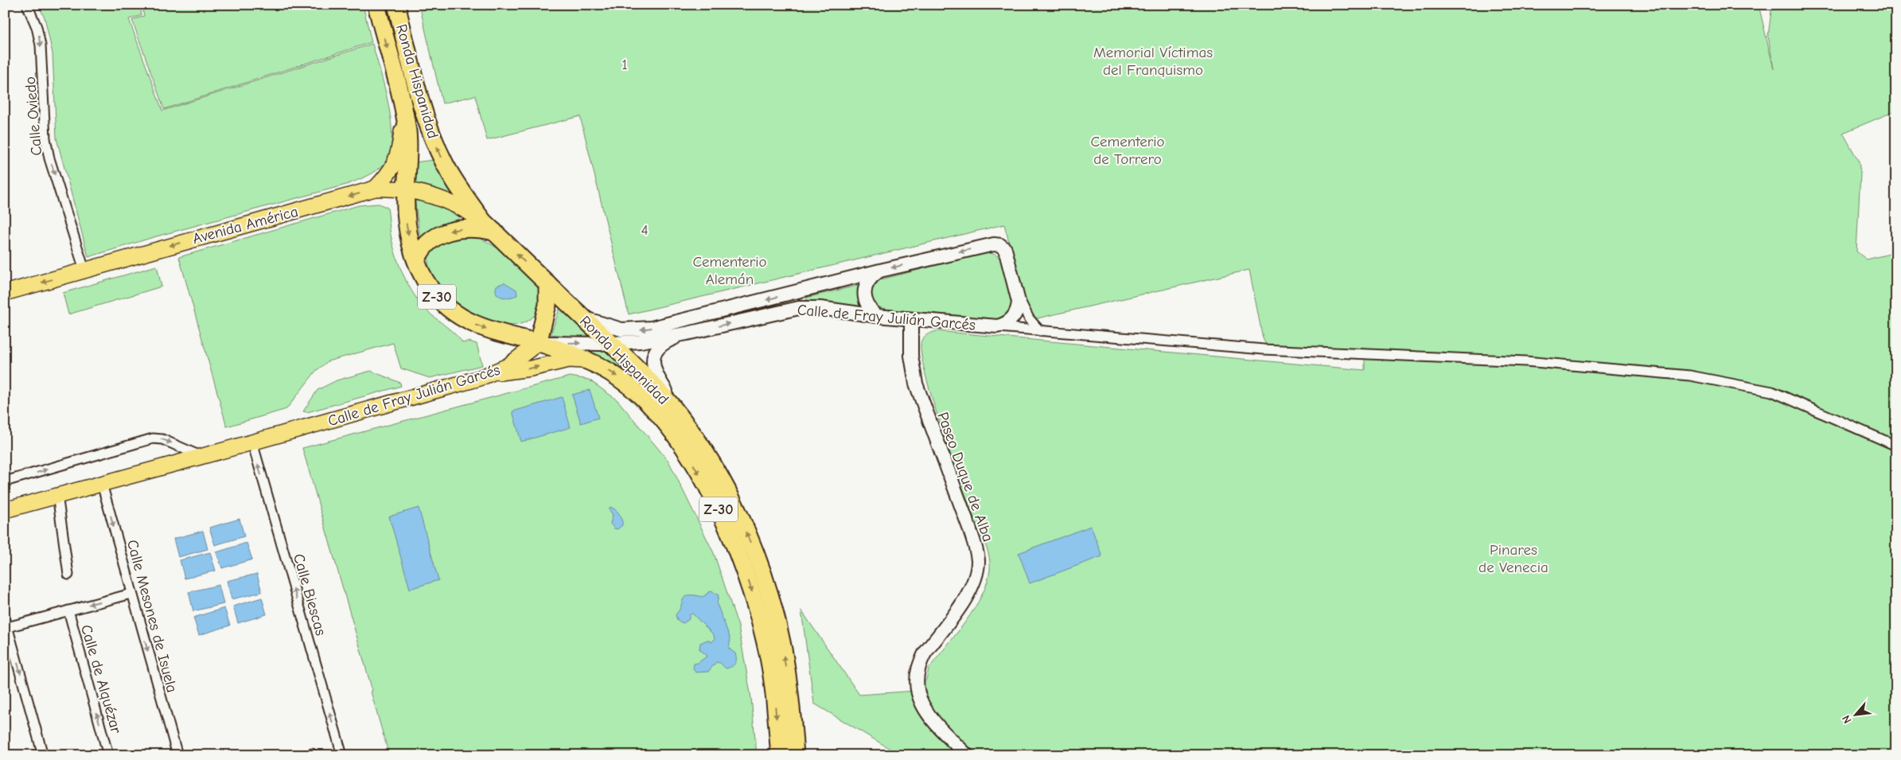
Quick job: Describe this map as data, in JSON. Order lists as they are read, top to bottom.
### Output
{
  "streets": {
    "highway": ["Ronda Hispanidad", "Z-30"],
    "main road": ["Avenida América", "Calle de Fray Julián Garcés"],
    "street": [
      "Calle Oviedo",
      "Paseo Duque de Alba",
      "Calle Biescas",
      "Calle Mesones de Isuela",
      "Calle de Alquézar"
    ]
  },
  "crossings": [
    ["Ronda Hispanidad", "Avenida América"],
    ["Ronda Hispanidad", "Calle de Fray Julián Garcés"],
    ["Calle Oviedo", "Avenida América"],
    ["Calle de Fray Julián Garcés", "Paseo Duque de Alba"],
    ["Calle de Fray Julián Garcés", "Calle Biescas"],
    ["Calle de Fray Julián Garcés", "Calle Mesones de Isuela"]
  ],
  "one_way": [
    "Calle Oviedo",
    "Avenida América",
    "Calle Biescas",
    "Calle Mesones de Isuela"
  ],
  "parks": [
    "Memorial Víctimas del Franquismo",
    "1",
    "Cementerio de Torrero",
    "4",
    "Cementerio Alemán",
    "Pinares de Venecia"
  ],
  "north": "bottom left"
}
